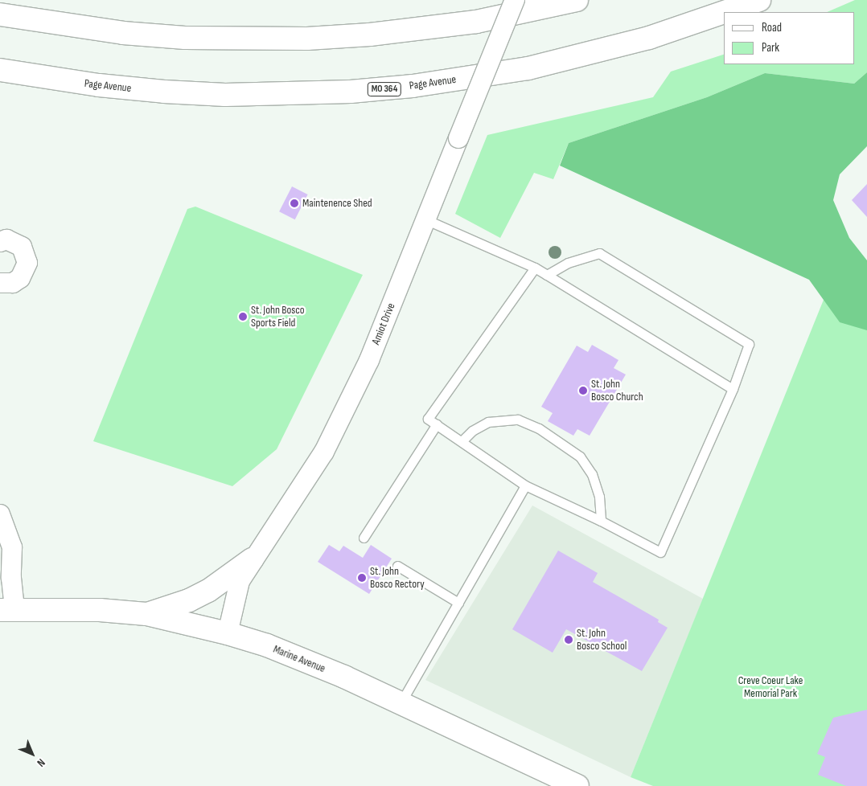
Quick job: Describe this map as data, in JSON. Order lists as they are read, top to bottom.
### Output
{
  "streets": {
    "main road": ["Page Avenue", "MO 364", "Marine Avenue"],
    "street": ["Amiot Drive"]
  },
  "crossings": [
    ["Amiot Drive", "Marine Avenue"]
  ],
  "parks": ["Creve Coeur Lake Memorial Park"],
  "places": [
    "Maintenence Shed",
    "St. John Bosco Sports Field",
    "St. John Bosco Church",
    "St. John Bosco Rectory",
    "St. John Bosco School"
  ],
  "legend": ["Road", "Park"],
  "north": "bottom right"
}
